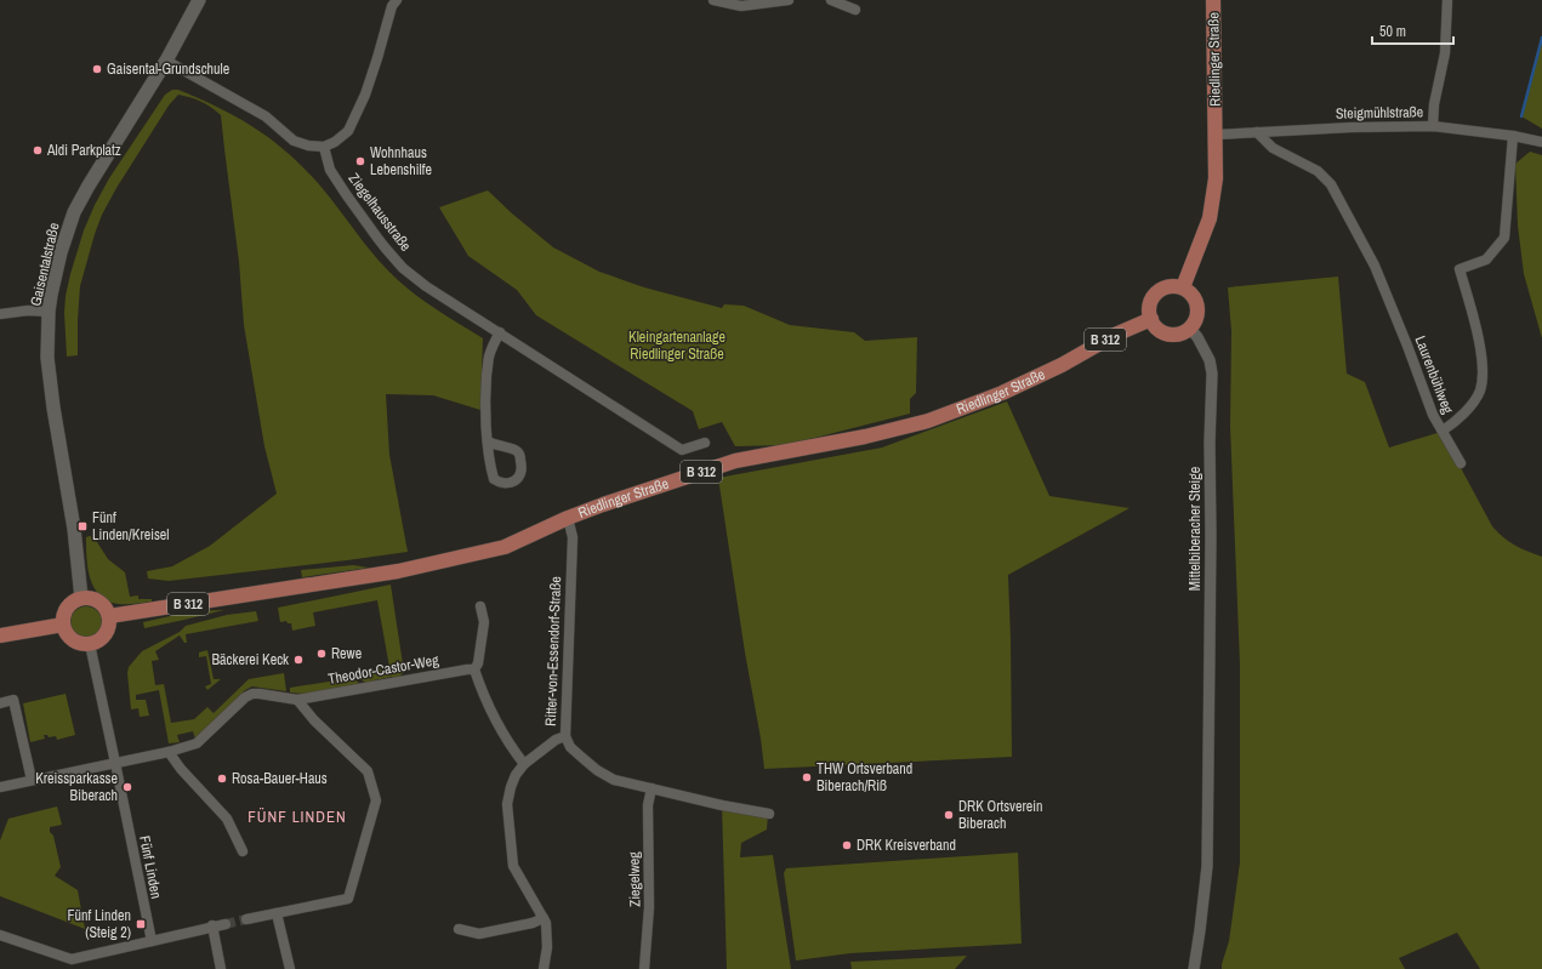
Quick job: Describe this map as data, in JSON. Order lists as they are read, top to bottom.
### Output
{
  "streets": {
    "main road": ["Riedlinger Straße", "Gaisentalstraße", "B 312"],
    "street": [
      "Steigmühlstraße",
      "Ziegelhausstraße",
      "Laurenbühlweg",
      "Mittelbiberacher Steige",
      "Ritter-von-Essendorf-Straße",
      "Theodor-Castor-Weg",
      "Fünf Linden",
      "Ziegelweg"
    ]
  },
  "crossings": [
    ["Riedlinger Straße", "Steigmühlstraße"],
    ["Riedlinger Straße", "Gaisentalstraße"],
    ["Riedlinger Straße", "Mittelbiberacher Steige"],
    ["Riedlinger Straße", "Ritter-von-Essendorf-Straße"],
    ["Riedlinger Straße", "Fünf Linden"],
    ["Steigmühlstraße", "Laurenbühlweg"],
    ["Gaisentalstraße", "Fünf Linden"],
    ["Ritter-von-Essendorf-Straße", "Ziegelweg"],
    ["Theodor-Castor-Weg", "Fünf Linden"]
  ],
  "districts": ["FÜNF LINDEN"],
  "parks": ["Kleingartenanlage Riedlinger Straße"],
  "places": {
    "other": [
      "Gaisental-Grundschule",
      "Aldi Parkplatz",
      "Wohnhaus Lebenshilfe",
      "Rewe",
      "Bäckerei Keck",
      "THW Ortsverband Biberach/Riß",
      "Rosa-Bauer-Haus",
      "Kreissparkasse Biberach",
      "DRK Ortsverein Biberach",
      "DRK Kreisverband"
    ],
    "transit": ["Fünf Linden/Kreisel", "Fünf Linden (Steig 2)"]
  },
  "scale_bar": "50 m"
}
